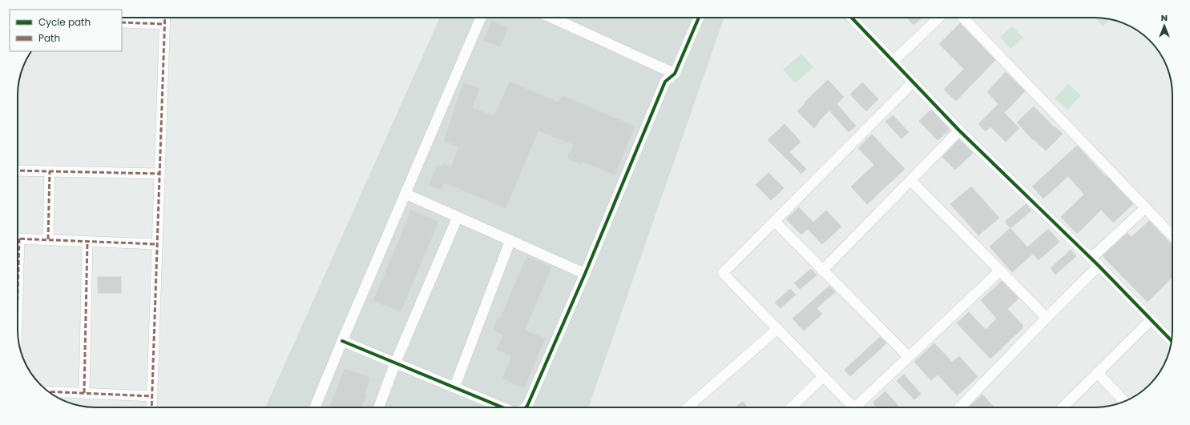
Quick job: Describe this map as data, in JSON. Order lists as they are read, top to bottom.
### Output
{
  "legend": ["Cycle path", "Path"],
  "north": "top"
}
